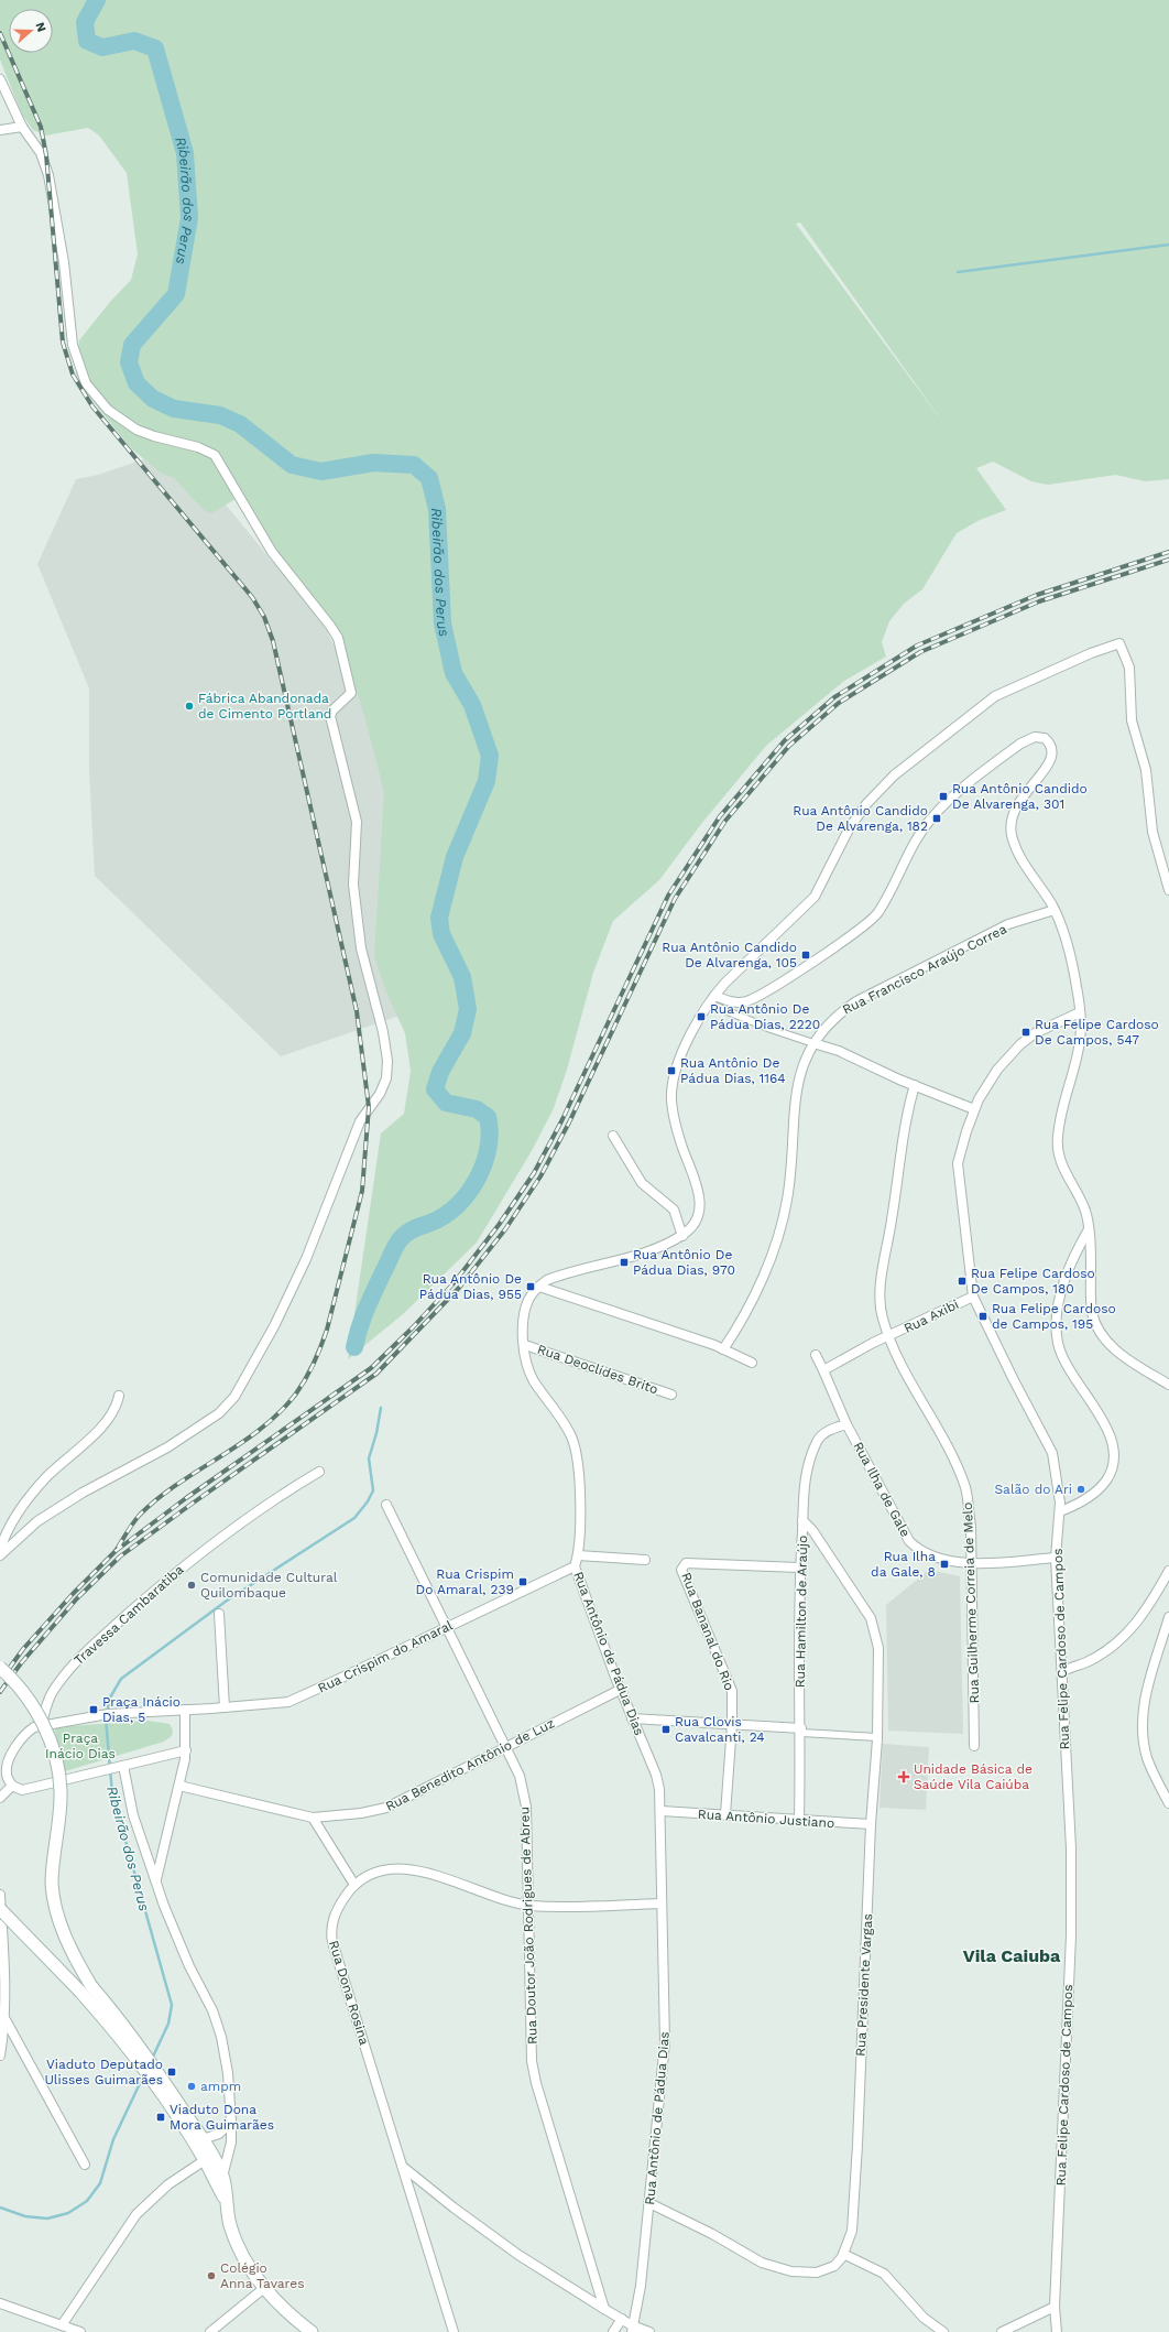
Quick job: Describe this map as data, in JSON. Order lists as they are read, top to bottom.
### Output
{
  "streets": {
    "street": [
      "Rua Francisco Araújo Correa",
      "Rua Axibi",
      "Rua Deoclídes Brito",
      "Rua Ilha de Gale",
      "Rua Guilherme Correia de Melo",
      "Rua Hamilton de Araújo",
      "Travessa Cambaratiba",
      "Rua Bananal do Rio",
      "Rua Felipe Cardoso de Campos",
      "Rua Antônio de Pádua Dias",
      "Rua Crispim do Amaral",
      "Rua Benedito Antônio de Luz",
      "Rua Antônio Justiano",
      "Rua Doutor João Rodrigues de Abreu",
      "Rua Presidente Vargas",
      "Rua Dona Rosina"
    ]
  },
  "crossings": [
    ["Rua Axibi", "Rua Ilha de Gale"],
    ["Rua Axibi", "Rua Guilherme Correia de Melo"],
    ["Rua Axibi", "Rua Felipe Cardoso de Campos"],
    ["Rua Deoclídes Brito", "Rua Antônio de Pádua Dias"],
    ["Rua Ilha de Gale", "Rua Guilherme Correia de Melo"],
    ["Rua Ilha de Gale", "Rua Hamilton de Araújo"],
    ["Rua Ilha de Gale", "Rua Felipe Cardoso de Campos"],
    ["Rua Hamilton de Araújo", "Rua Bananal do Rio"],
    ["Rua Hamilton de Araújo", "Rua Antônio Justiano"],
    ["Rua Hamilton de Araújo", "Rua Presidente Vargas"],
    ["Rua Bananal do Rio", "Rua Antônio Justiano"],
    ["Rua Antônio de Pádua Dias", "Rua Crispim do Amaral"],
    ["Rua Antônio de Pádua Dias", "Rua Benedito Antônio de Luz"],
    ["Rua Antônio de Pádua Dias", "Rua Antônio Justiano"],
    ["Rua Antônio de Pádua Dias", "Rua Presidente Vargas"],
    ["Rua Crispim do Amaral", "Rua Doutor João Rodrigues de Abreu"],
    ["Rua Benedito Antônio de Luz", "Rua Doutor João Rodrigues de Abreu"],
    ["Rua Antônio Justiano", "Rua Presidente Vargas"]
  ],
  "districts": ["Vila Caiuba"],
  "water": ["Ribeirão dos Perus"],
  "parks": ["Praça Inácio Dias"],
  "places": {
    "other": [
      "Fábrica Abandonada de Cimento Portland",
      "Salão do Ari",
      "Comunidade Cultural Quilombaque",
      "ampm",
      "Colégio Anna Tavares"
    ],
    "transit": [
      "Rua Antônio Candido De Alvarenga, 301",
      "Rua Antônio Candido De Alvarenga, 182",
      "Rua Antônio Candido De Alvarenga, 105",
      "Rua Antônio De Pádua Dias, 2220",
      "Rua Felipe Cardoso De Campos, 547",
      "Rua Antônio De Pádua Dias, 1164",
      "Rua Antônio De Pádua Dias, 970",
      "Rua Felipe Cardoso De Campos, 180",
      "Rua Antônio De Pádua Dias, 955",
      "Rua Felipe Cardoso de Campos, 195",
      "Rua Ilha da Gale, 8",
      "Rua Crispim Do Amaral, 239",
      "Praça Inácio Dias, 5",
      "Rua Clovis Cavalcanti, 24",
      "Viaduto Deputado Ulisses Guimarães",
      "Viaduto Dona Mora Guimarães"
    ],
    "health": ["Unidade Básica de Saúde Vila Caiúba"]
  },
  "north": "right"
}
